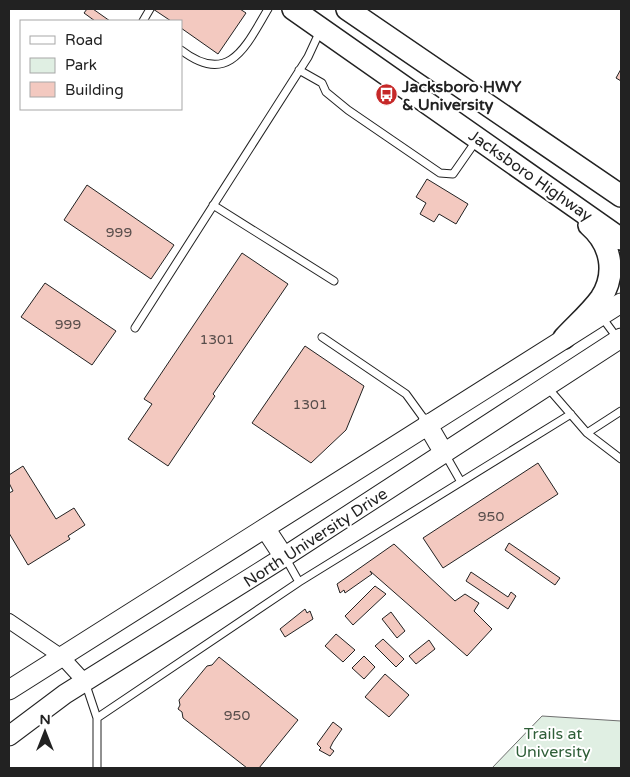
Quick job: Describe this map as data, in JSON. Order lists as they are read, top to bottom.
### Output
{
  "streets": {
    "main road": ["Jacksboro Highway", "North University Drive"]
  },
  "parks": ["Trails at University"],
  "places": {
    "bus stop": ["Jacksboro HWY & University"]
  },
  "house_numbers": [
    "999",
    "999",
    "1301",
    "1301",
    "950",
    "950"
  ],
  "legend": ["Road", "Park", "Building"],
  "north": "top"
}
